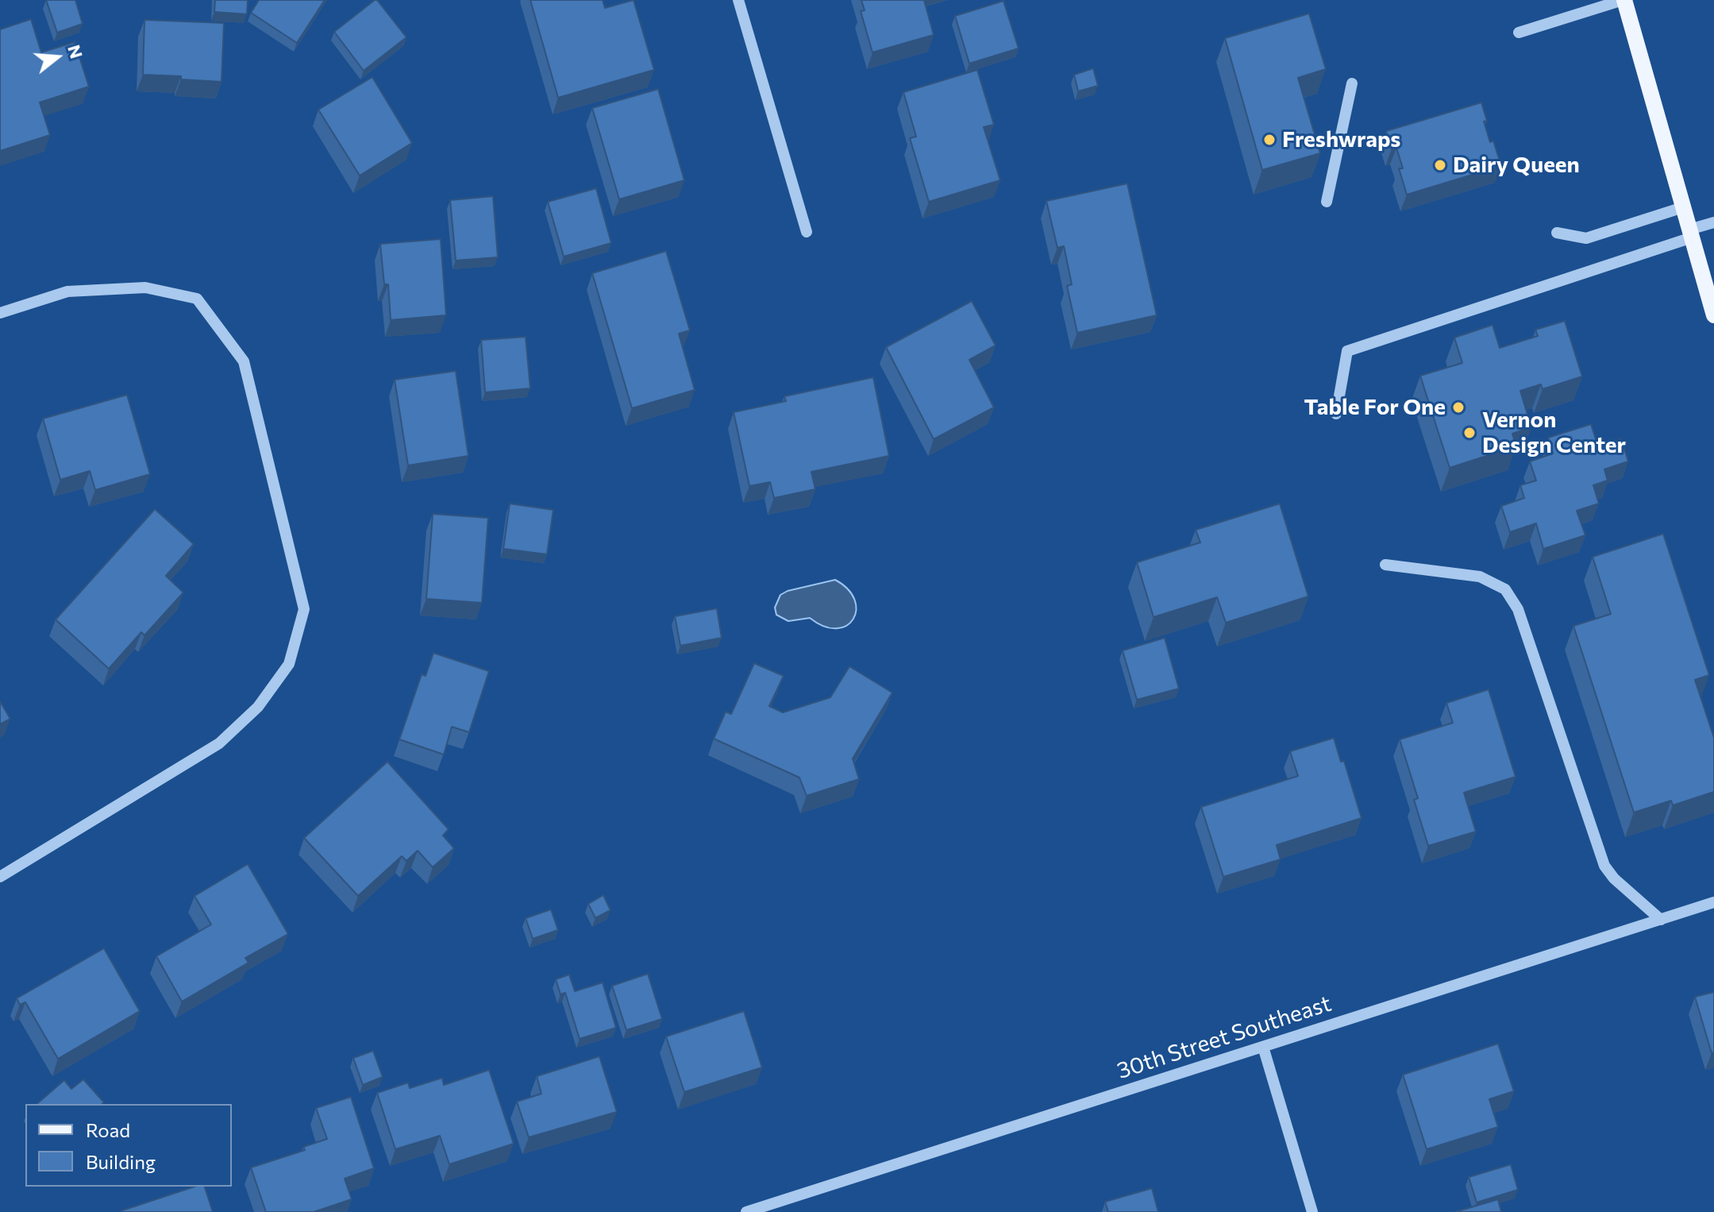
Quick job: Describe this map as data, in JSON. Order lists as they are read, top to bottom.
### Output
{
  "streets": {
    "street": ["30th Street Southeast"]
  },
  "places": [
    "Freshwraps",
    "Dairy Queen",
    "Table For One",
    "Vernon Design Center"
  ],
  "legend": ["Road", "Building"],
  "north": "right"
}
